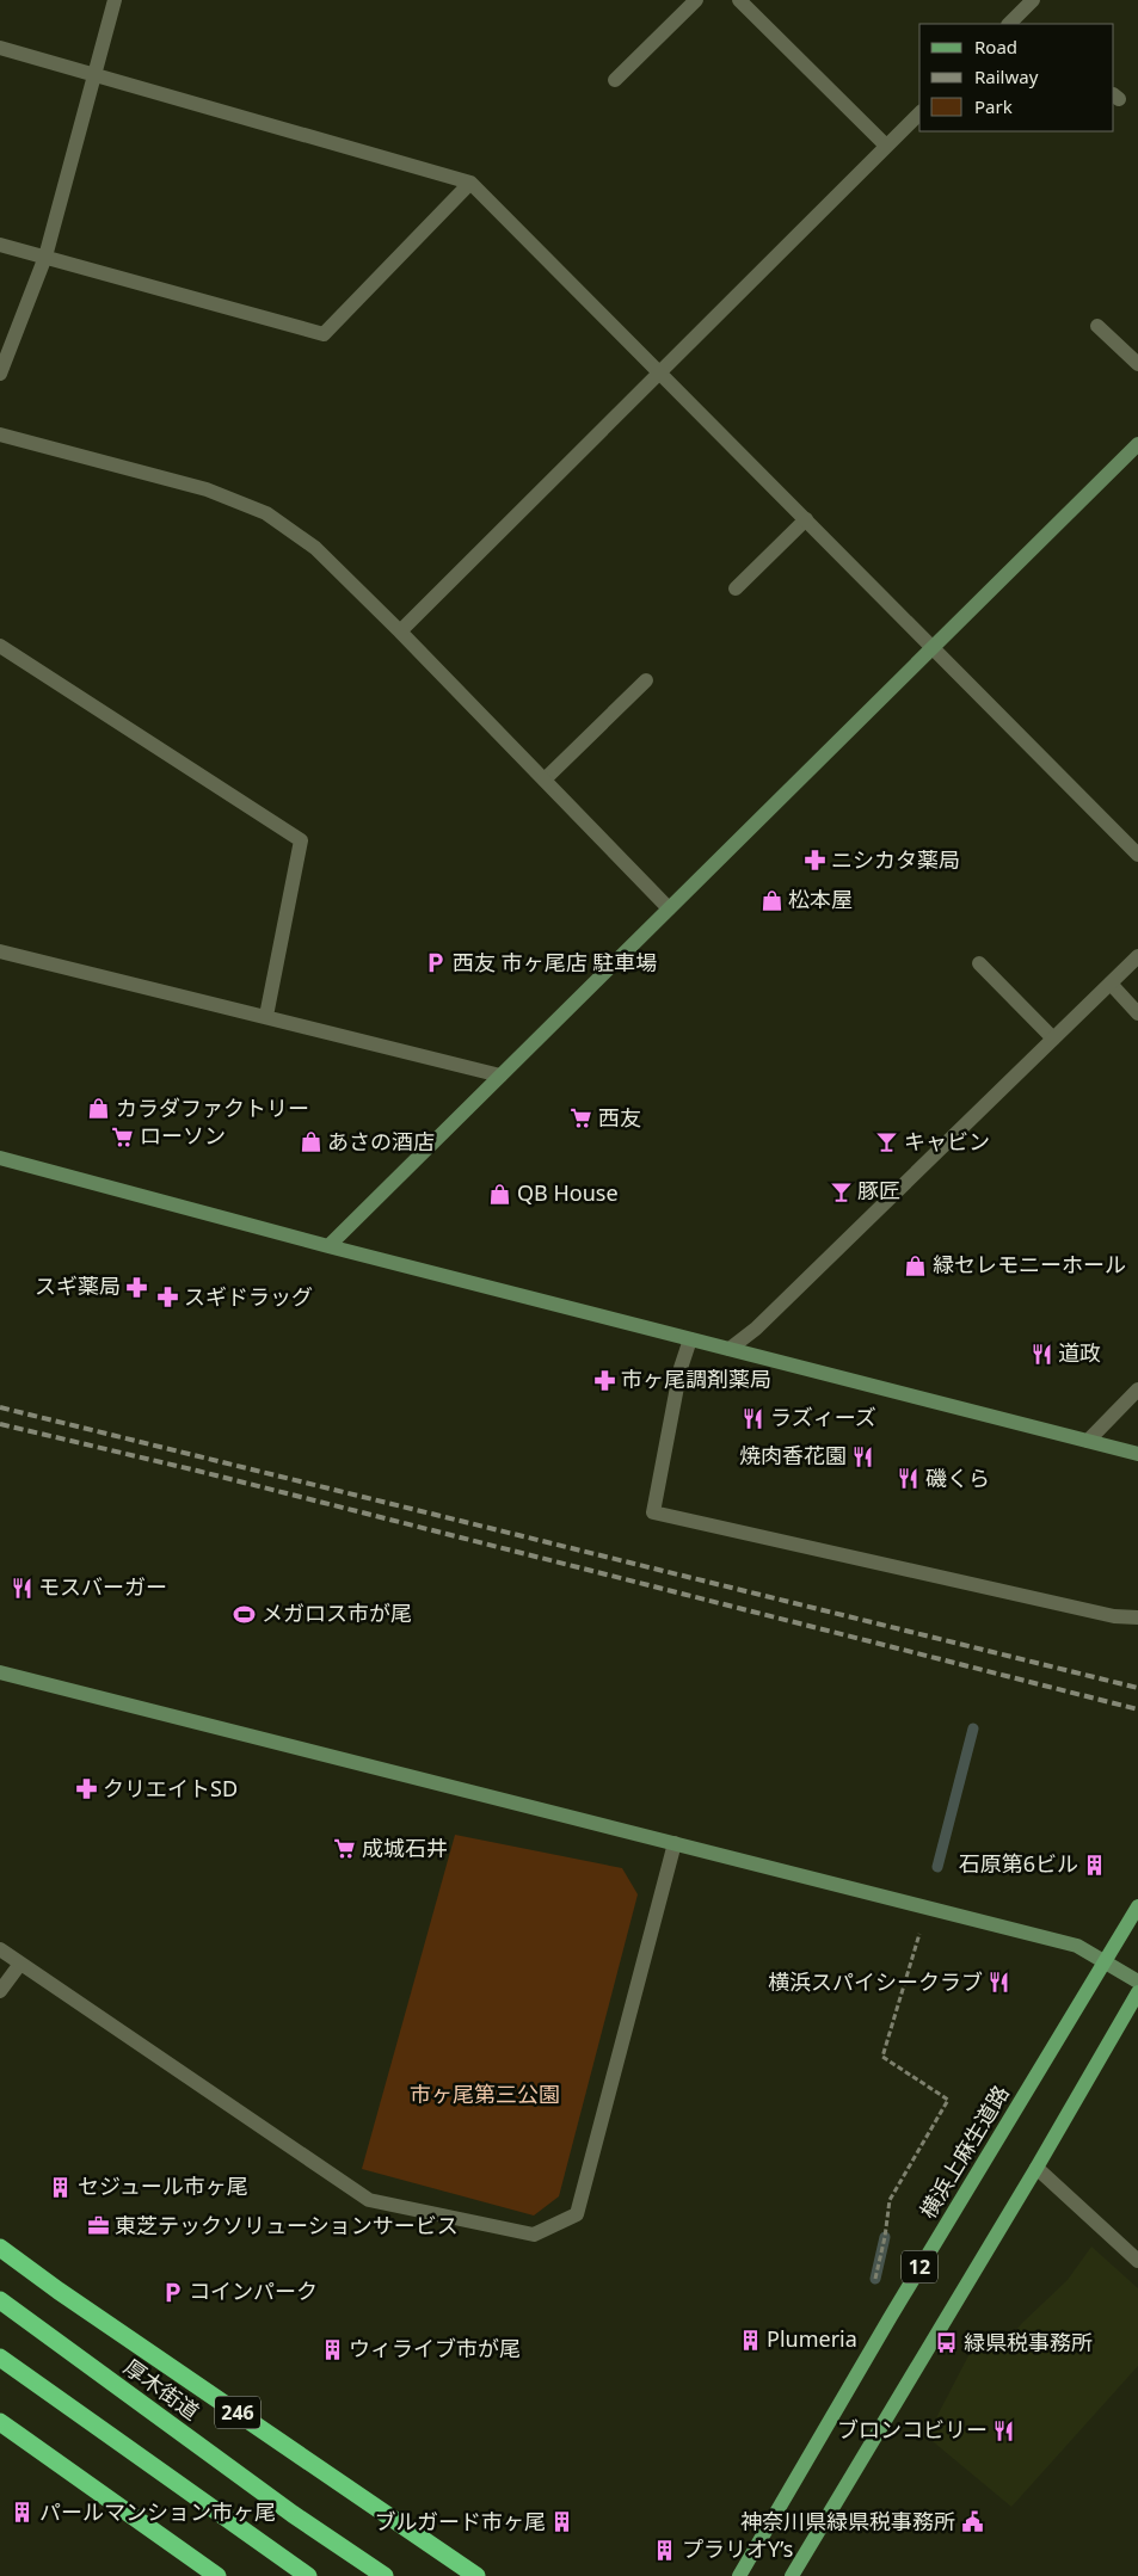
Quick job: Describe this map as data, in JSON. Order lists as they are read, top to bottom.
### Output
{
  "streets": {
    "highway": ["厚木街道", "246"],
    "main road": ["横浜上麻生道路", "12"]
  },
  "parks": ["市ヶ尾第三公園"],
  "places": {
    "pharmacy": [
      "ニシカタ薬局",
      "スギ薬局",
      "スギドラッグ",
      "市ヶ尾調剤薬局",
      "クリエイトSD"
    ],
    "shop": [
      "松本屋",
      "カラダファクトリー",
      "あさの酒店",
      "QB House",
      "緑セレモニーホール"
    ],
    "parking": ["西友 市ヶ尾店 駐車場", "コインパーク"],
    "supermarket": ["西友", "ローソン", "成城石井"],
    "bar": ["キャビン", "豚匠"],
    "restaurant": [
      "道政",
      "ラズィーズ",
      "焼肉香花園",
      "磯くら",
      "モスバーガー",
      "横浜スパイシークラブ",
      "ブロンコビリー"
    ],
    "sports": ["メガロス市が尾"],
    "building": [
      "石原第6ビル",
      "セジュール市ヶ尾",
      "Plumeria",
      "ウィライブ市が尾",
      "パールマンション市ヶ尾",
      "ブルガード市ヶ尾",
      "プラリオY’s"
    ],
    "office": ["東芝テックソリューションサービス"],
    "bus stop": ["緑県税事務所"],
    "public building": ["神奈川県緑県税事務所"]
  },
  "legend": ["Road", "Railway", "Park"]
}
